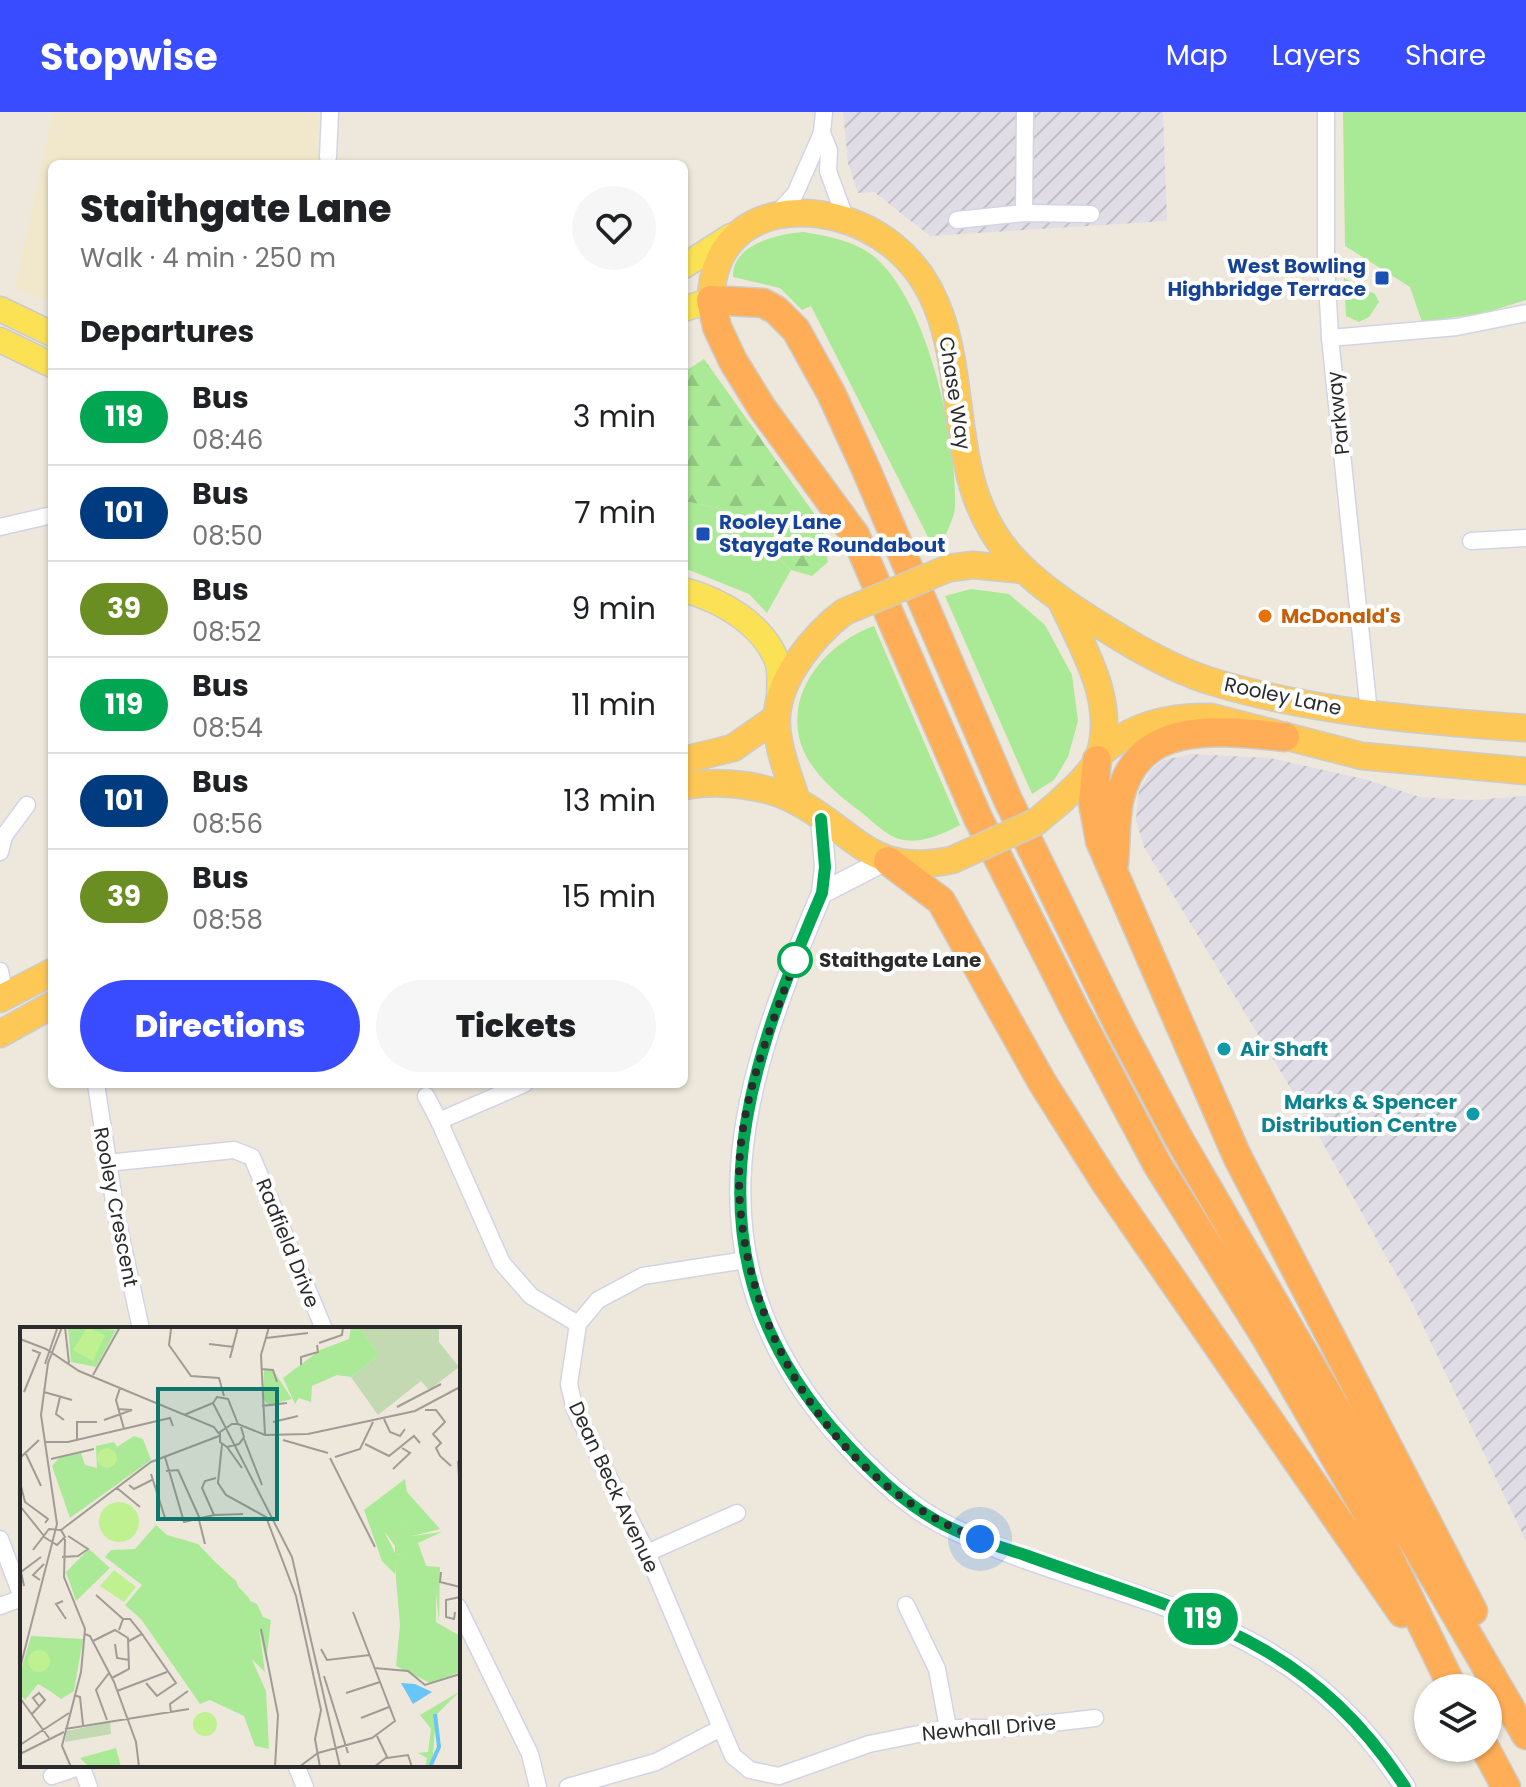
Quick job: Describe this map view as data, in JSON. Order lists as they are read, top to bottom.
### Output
{
  "streets": {
    "highway": ["Chase Way", "Rooley Lane"],
    "street": [
      "Parkway",
      "Rooley Crescent",
      "Radfield Drive",
      "Dean Beck Avenue",
      "Newhall Drive"
    ]
  },
  "crossings": [
    ["Chase Way", "Rooley Lane"],
    ["Parkway", "Rooley Lane"],
    ["Rooley Crescent", "Radfield Drive"],
    ["Dean Beck Avenue", "Newhall Drive"]
  ],
  "places": {
    "transit": ["West Bowling Highbridge Terrace", "Rooley Lane Staygate Roundabout"],
    "other": [
      "McDonald's",
      "Staithgate Lane",
      "Air Shaft",
      "Marks & Spencer Distribution Centre"
    ]
  },
  "lines": ["bus line 119"],
  "page": {
    "header": "Stopwise",
    "nav": ["Map", "Layers", "Share"],
    "on_map": "119",
    "heading": [
      ["Staithgate Lane", "Walk · 4 min · 250 m"],
      "Departures"
    ],
    "list": [
      {
        "mark": "119",
        "name": "Bus",
        "note": "08:46",
        "value": "3 min"
      },
      {
        "mark": "101",
        "name": "Bus",
        "note": "08:50",
        "value": "7 min"
      },
      {
        "mark": "39",
        "name": "Bus",
        "note": "08:52",
        "value": "9 min"
      },
      {
        "mark": "119",
        "name": "Bus",
        "note": "08:54",
        "value": "11 min"
      },
      {
        "mark": "101",
        "name": "Bus",
        "note": "08:56",
        "value": "13 min"
      },
      {
        "mark": "39",
        "name": "Bus",
        "note": "08:58",
        "value": "15 min"
      }
    ],
    "buttons": ["Directions", "Tickets"]
  }
}
